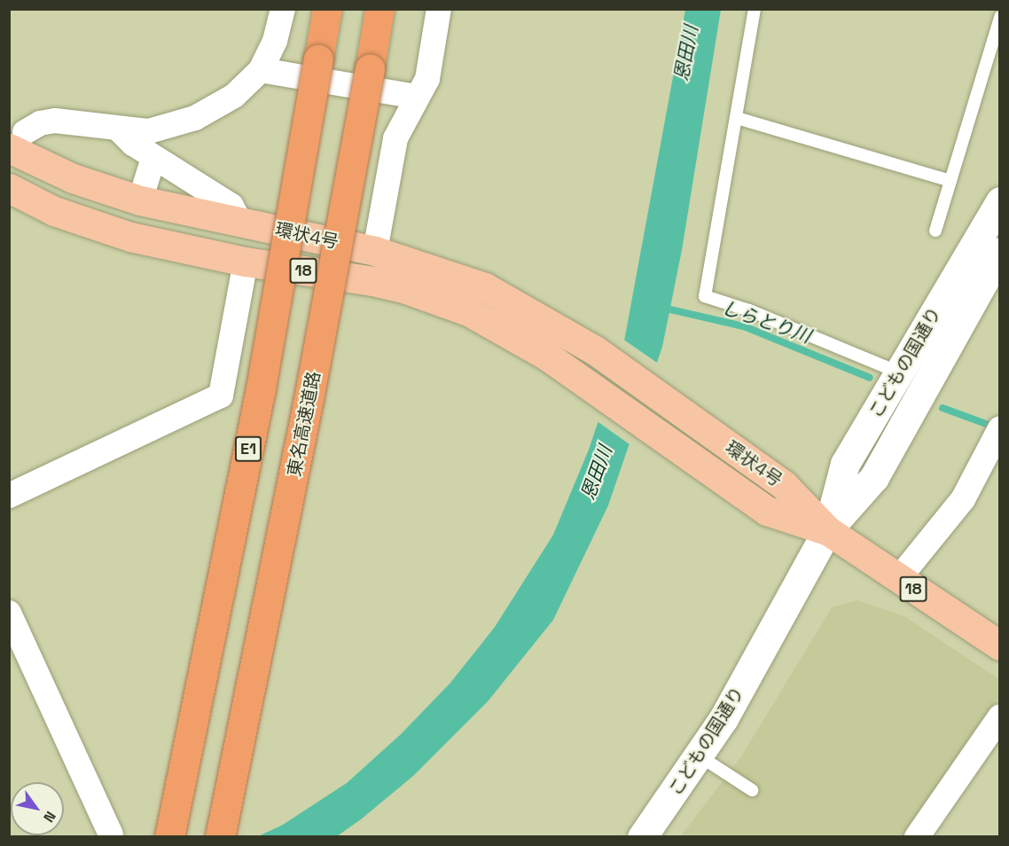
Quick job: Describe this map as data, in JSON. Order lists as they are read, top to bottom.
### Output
{
  "streets": {
    "highway": ["東名高速道路", "E1"],
    "main road": ["環状4号", "18", "こどもの国通り"]
  },
  "crossings": [
    ["環状4号", "こどもの国通り"]
  ],
  "water": ["恩田川", "しらとり川"],
  "north": "bottom right"
}
